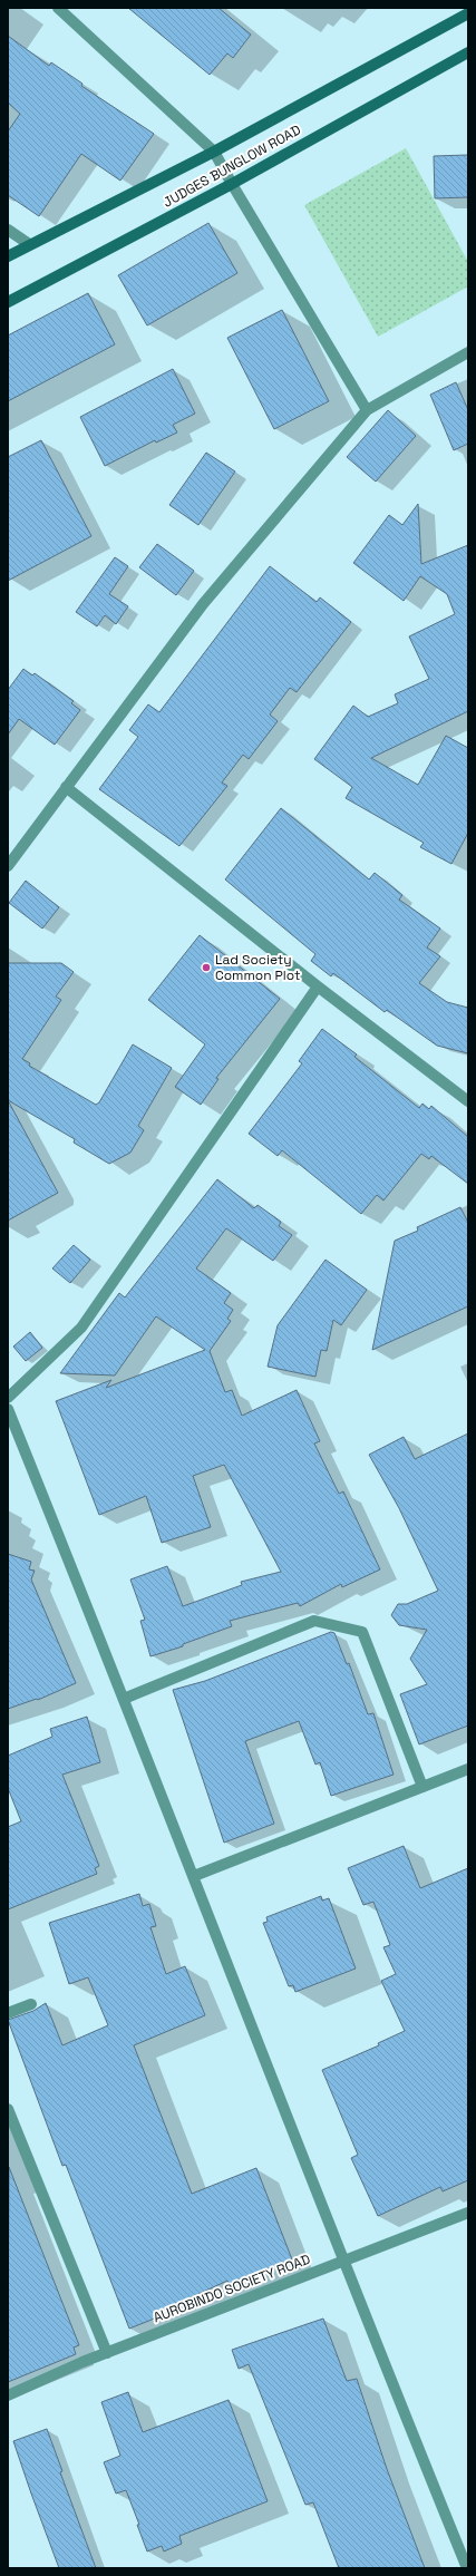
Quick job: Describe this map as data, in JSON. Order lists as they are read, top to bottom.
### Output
{
  "streets": {
    "main road": ["JUDGES BUNGLOW ROAD"],
    "street": ["AUROBINDO SOCIETY ROAD"]
  },
  "places": ["Lad Society Common Plot"]
}
